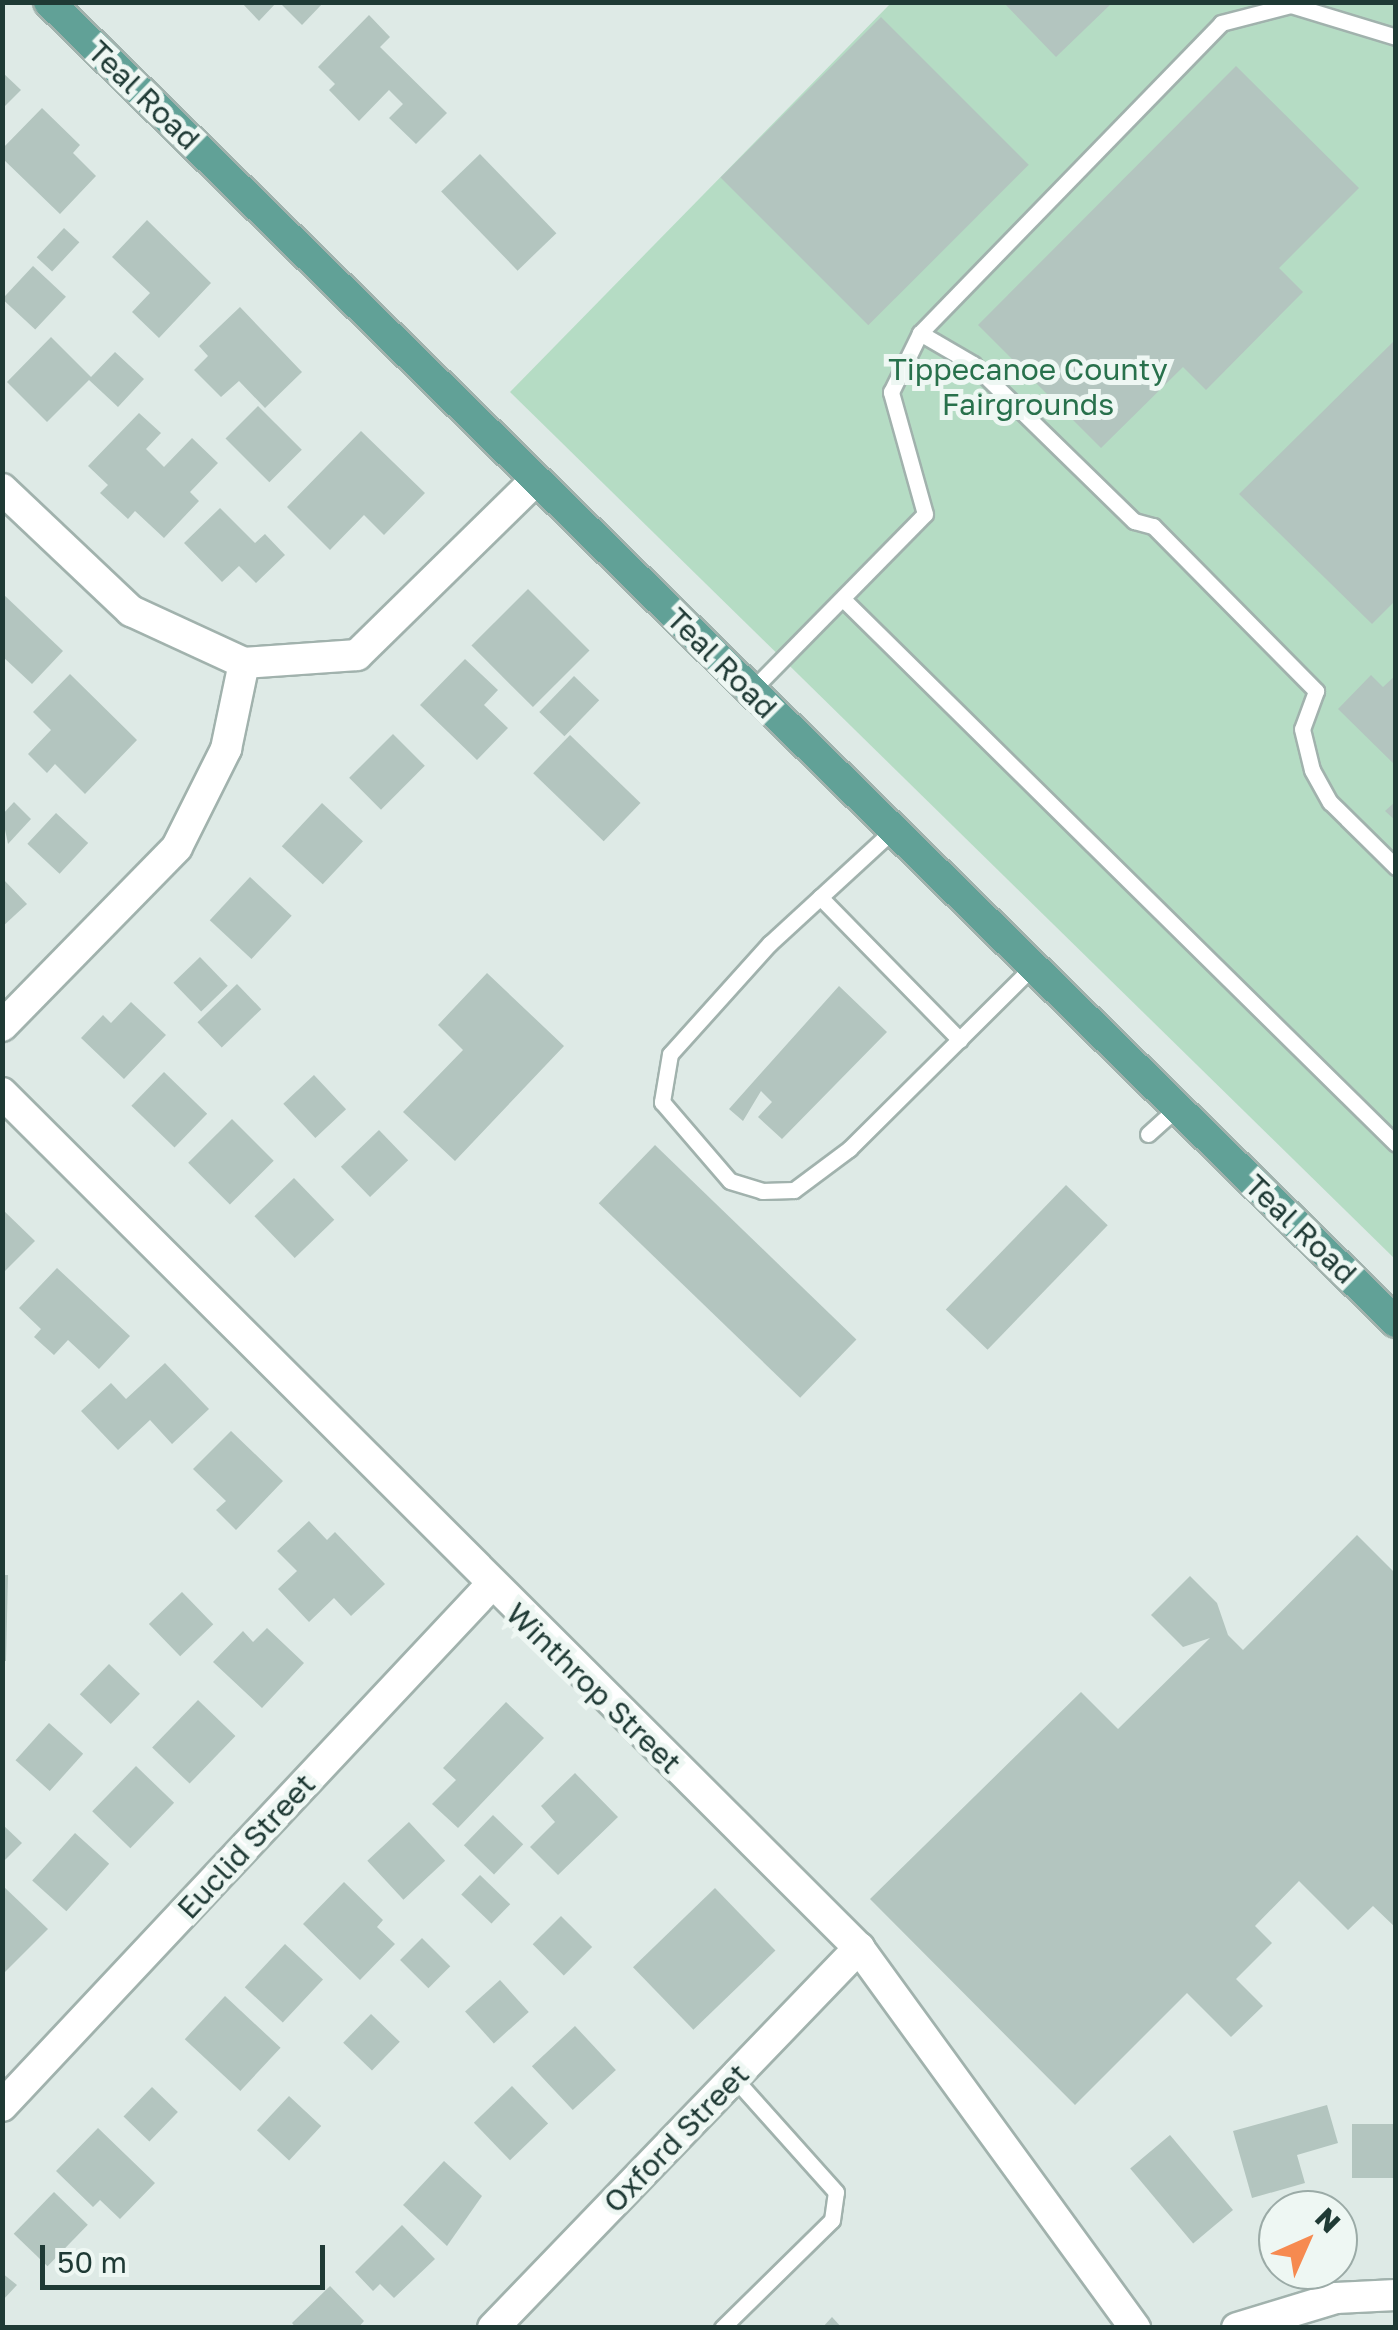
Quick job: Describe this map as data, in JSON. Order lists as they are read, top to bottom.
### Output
{
  "streets": {
    "main road": ["Teal Road"],
    "street": ["Winthrop Street", "Euclid Street", "Oxford Street"]
  },
  "crossings": [
    ["Winthrop Street", "Euclid Street"],
    ["Winthrop Street", "Oxford Street"]
  ],
  "parks": ["Tippecanoe County Fairgrounds"],
  "scale_bar": "50 m",
  "north": "top right"
}
